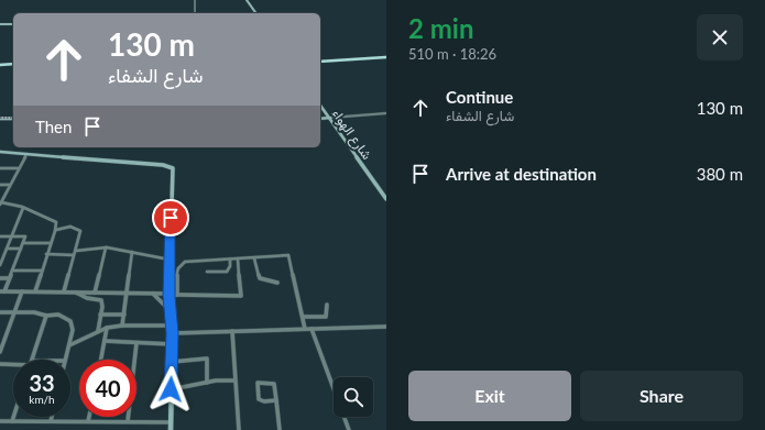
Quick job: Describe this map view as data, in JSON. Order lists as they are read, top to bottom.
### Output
{
  "streets": {
    "street": ["شارع الهواء"]
  },
  "page": {
    "heading": ["2 min", "510 m · 18:26"],
    "turn": ["130 m", "شارع الشفاء"],
    "list": [
      {
        "name": "Continue",
        "note": "شارع الشفاء",
        "value": "130 m"
      },
      {
        "name": "Arrive at destination",
        "value": "380 m"
      }
    ],
    "then": "Then",
    "speed": "33 km/h",
    "limit": "40",
    "buttons": ["Exit", "Share"]
  }
}
